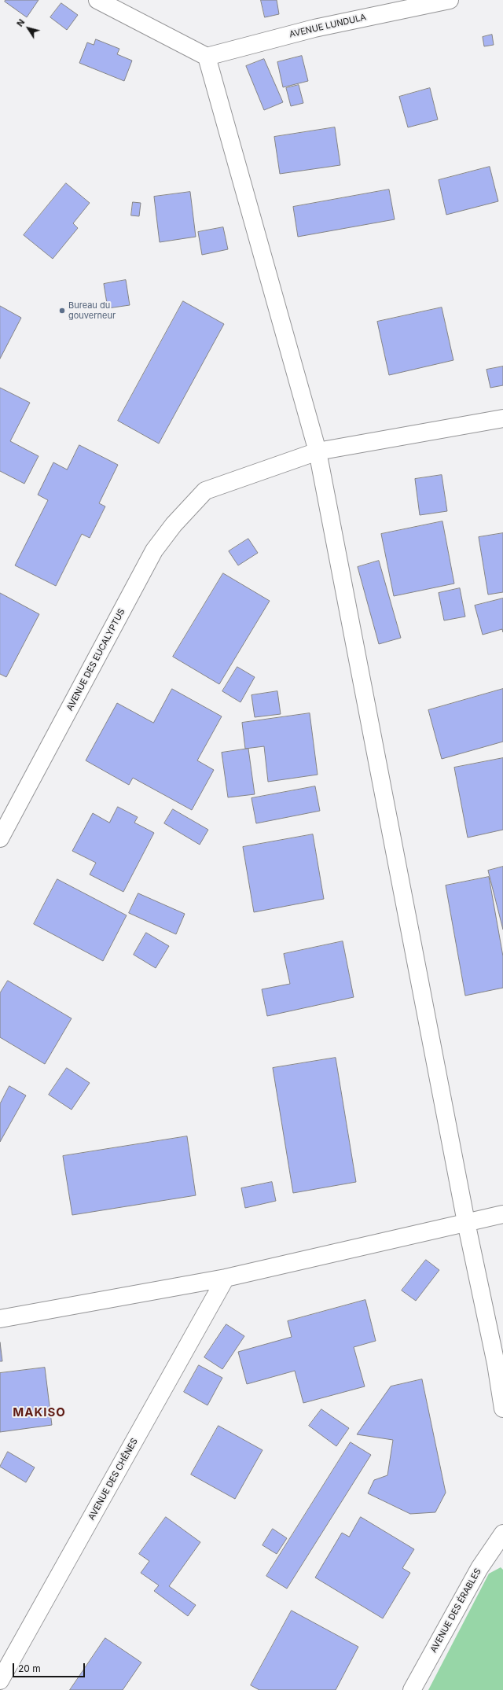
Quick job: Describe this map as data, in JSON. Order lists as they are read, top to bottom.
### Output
{
  "streets": {
    "street": [
      "AVENUE LUNDULA",
      "AVENUE DES EUCALYPTUS",
      "AVENUE DES CHÊNES",
      "AVENUE DES ÉRABLES"
    ]
  },
  "districts": ["MAKISO"],
  "places": ["Bureau du gouverneur"],
  "scale_bar": "20 m",
  "north": "top left"
}
